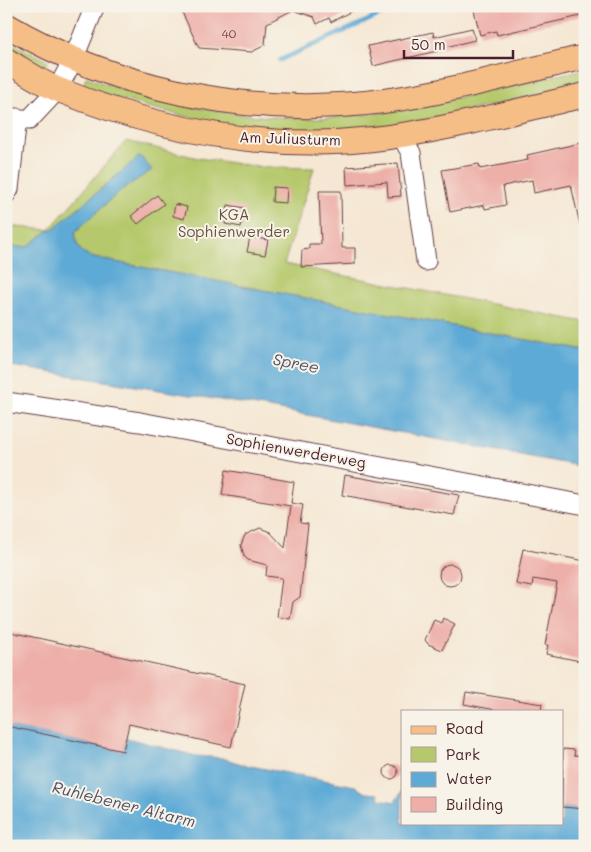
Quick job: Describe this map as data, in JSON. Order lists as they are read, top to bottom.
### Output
{
  "streets": {
    "main road": ["Am Juliusturm"],
    "lane": ["Sophienwerderweg"]
  },
  "water": ["Spree", "Ruhlebener Altarm"],
  "parks": ["KGA Sophienwerder"],
  "house_numbers": ["40"],
  "legend": [
    "Road",
    "Park",
    "Water",
    "Building"
  ],
  "scale_bar": "50 m"
}
